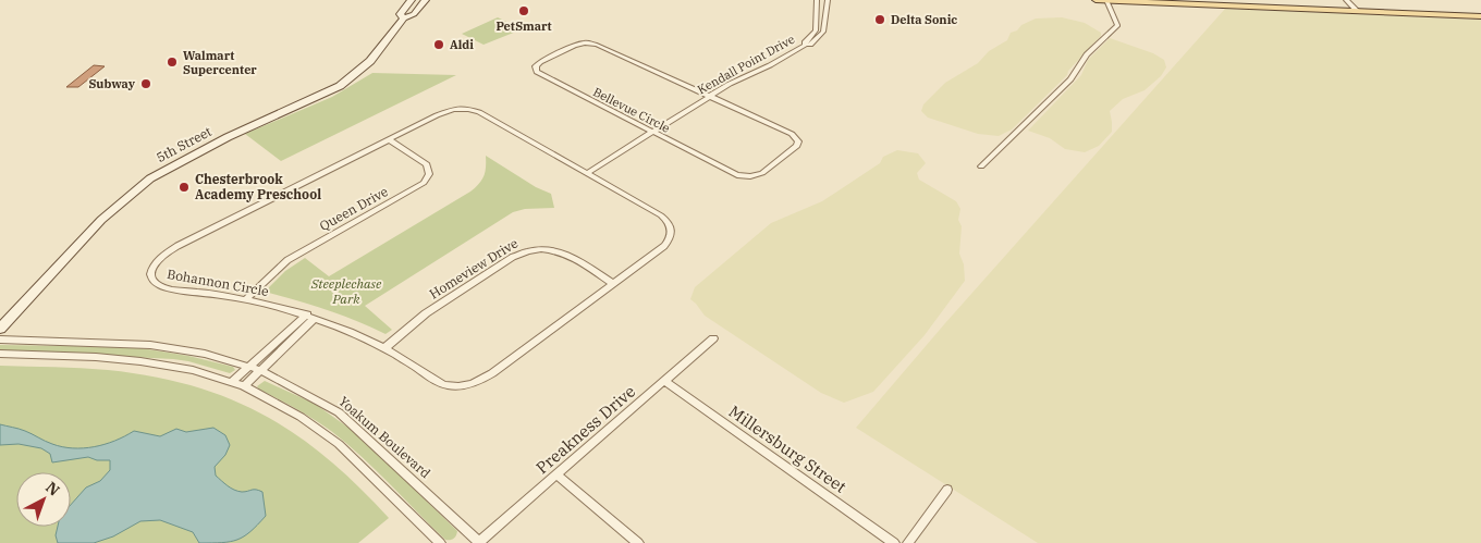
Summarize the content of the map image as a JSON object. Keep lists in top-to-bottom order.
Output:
{
  "streets": {
    "street": [
      "Kendall Point Drive",
      "Bellevue Circle",
      "5th Street",
      "Queen Drive",
      "Homeview Drive",
      "Bohannon Circle",
      "Preakness Drive",
      "Yoakum Boulevard",
      "Millersburg Street"
    ]
  },
  "crossings": [
    ["Kendall Point Drive", "Bellevue Circle"],
    ["Kendall Point Drive", "Bohannon Circle"],
    ["Queen Drive", "Bohannon Circle"],
    ["Homeview Drive", "Bohannon Circle"],
    ["Preakness Drive", "Yoakum Boulevard"],
    ["Preakness Drive", "Millersburg Street"]
  ],
  "parks": ["Steeplechase Park"],
  "places": [
    "PetSmart",
    "Delta Sonic",
    "Aldi",
    "Walmart Supercenter",
    "Subway",
    "Chesterbrook Academy Preschool"
  ],
  "north": "top right"
}
